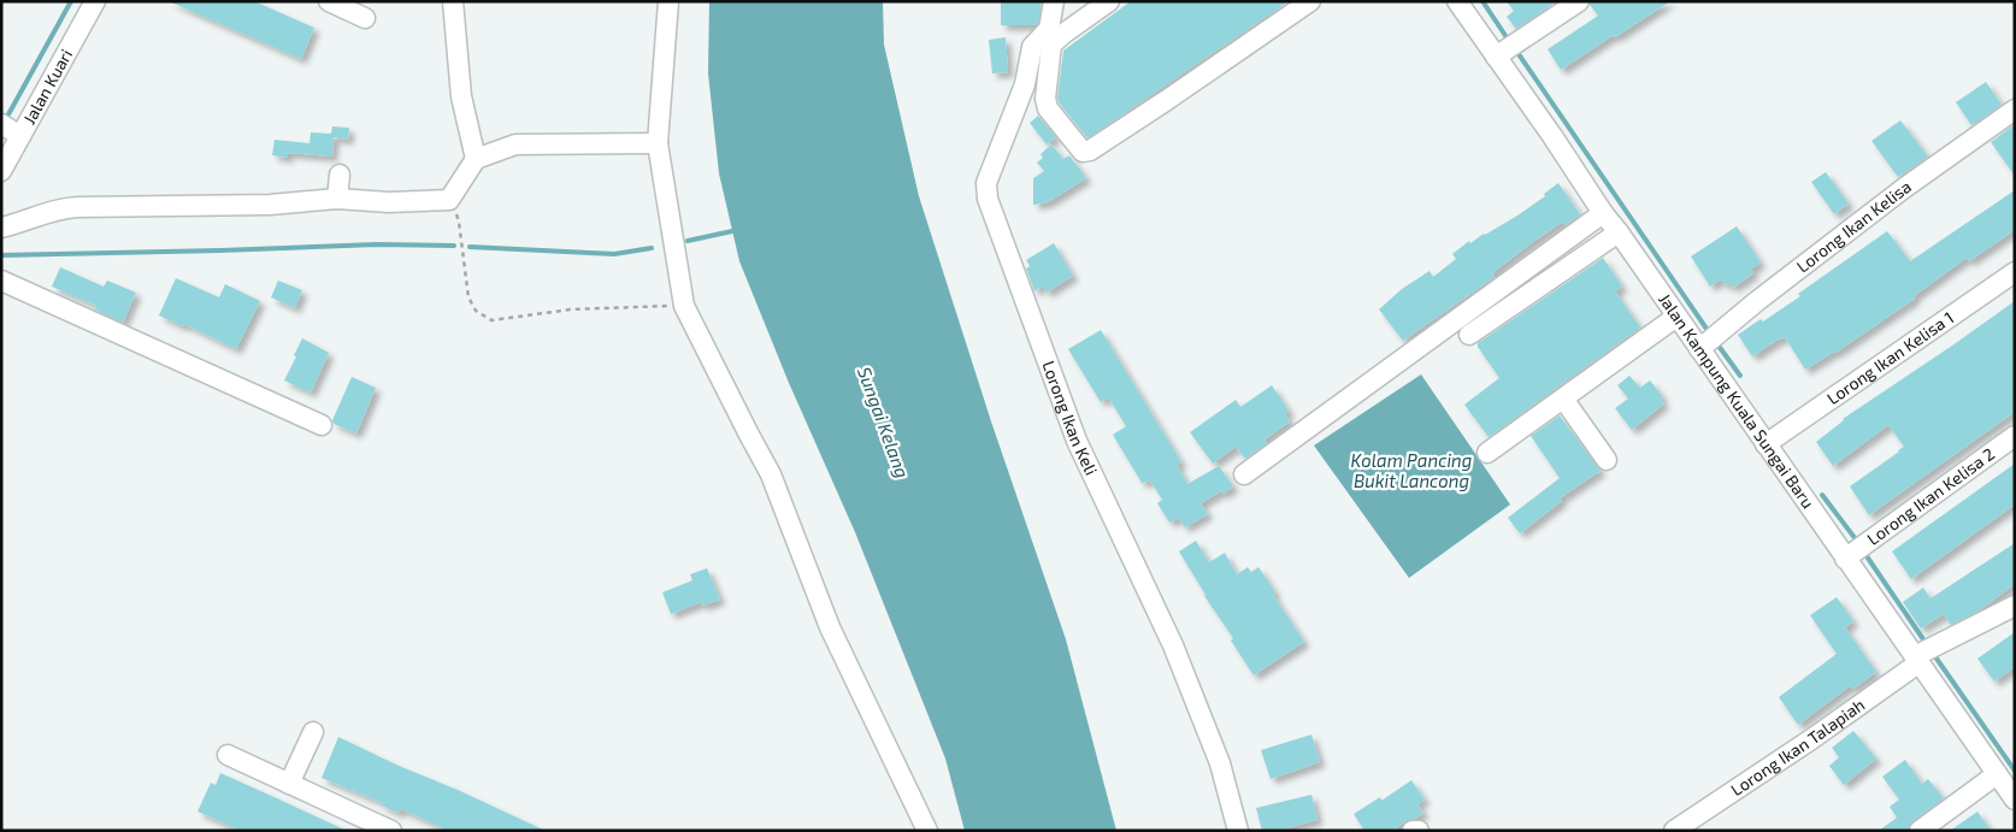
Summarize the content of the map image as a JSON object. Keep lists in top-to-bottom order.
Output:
{
  "streets": {
    "street": [
      "Jalan Kuari",
      "Lorong Ikan Kelisa",
      "Lorong Ikan Kelisa 1",
      "Jalan Kampung Kuala Sungai Baru",
      "Lorong Ikan Keli",
      "Lorong Ikan Kelisa 2",
      "Lorong Ikan Talapiah"
    ]
  },
  "crossings": [
    ["Lorong Ikan Kelisa", "Jalan Kampung Kuala Sungai Baru"],
    ["Lorong Ikan Kelisa 1", "Jalan Kampung Kuala Sungai Baru"],
    ["Jalan Kampung Kuala Sungai Baru", "Lorong Ikan Kelisa 2"],
    ["Jalan Kampung Kuala Sungai Baru", "Lorong Ikan Talapiah"]
  ],
  "water": ["Sungai Kelang", "Kolam Pancing Bukit Lancong"]
}
